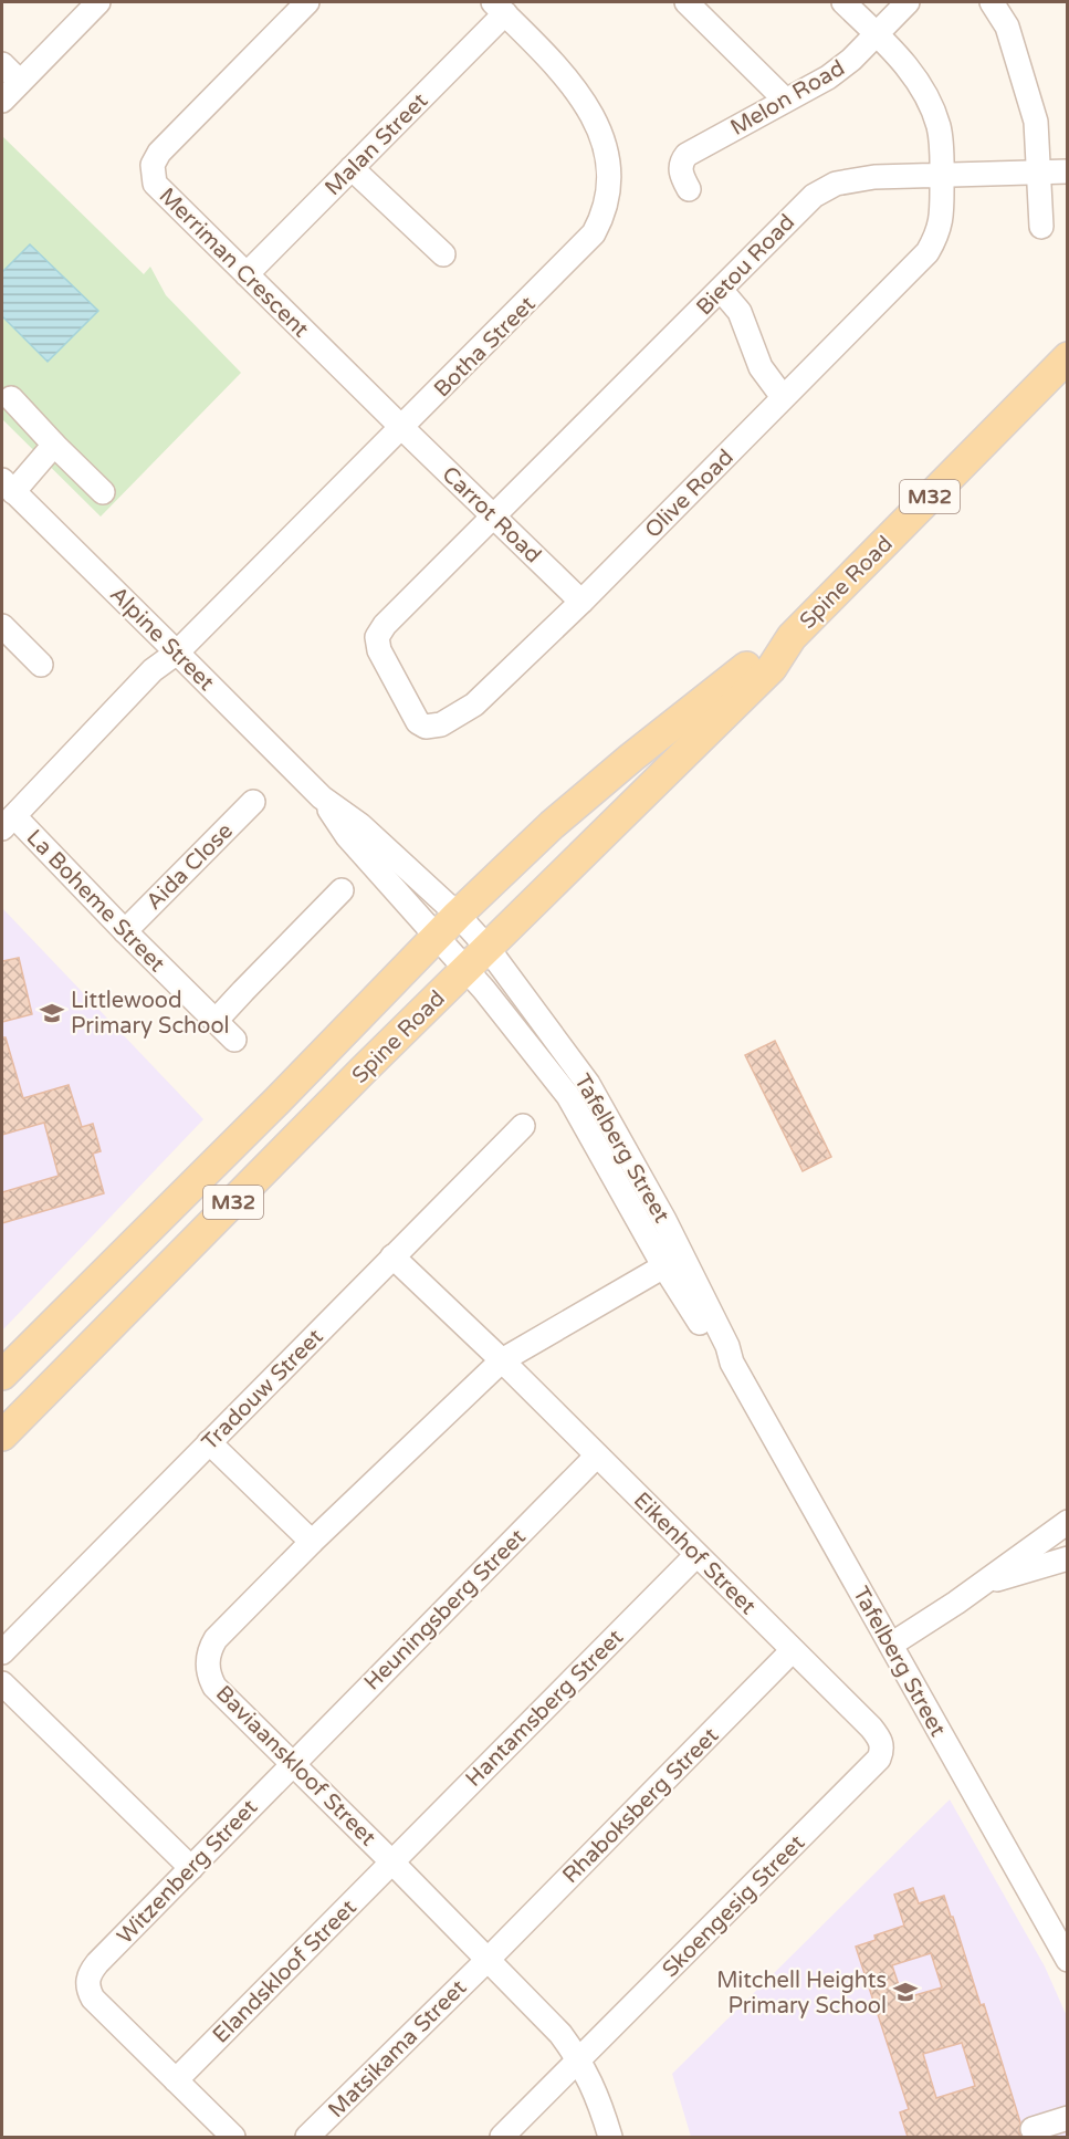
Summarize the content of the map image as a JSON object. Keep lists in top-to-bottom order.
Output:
{
  "streets": {
    "main road": ["M32", "Spine Road"],
    "street": [
      "Melon Road",
      "Malan Street",
      "Merriman Crescent",
      "Bietou Road",
      "Botha Street",
      "Olive Road",
      "Carrot Road",
      "Alpine Street",
      "Aida Close",
      "La Boheme Street",
      "Tafelberg Street",
      "Tradouw Street",
      "Eikenhof Street",
      "Heuningsberg Street",
      "Hantamsberg Street",
      "Baviaanskloof Street",
      "Rhaboksberg Street",
      "Witzenberg Street",
      "Skoengesig Street",
      "Elandskloof Street",
      "Matsikama Street"
    ]
  },
  "crossings": [
    ["Melon Road", "Olive Road"],
    ["Malan Street", "Merriman Crescent"],
    ["Malan Street", "Botha Street"],
    ["Merriman Crescent", "Botha Street"],
    ["Merriman Crescent", "Carrot Road"],
    ["Bietou Road", "Olive Road"],
    ["Bietou Road", "Carrot Road"],
    ["Botha Street", "Carrot Road"],
    ["Botha Street", "Alpine Street"],
    ["Botha Street", "La Boheme Street"],
    ["Olive Road", "Carrot Road"],
    ["Spine Road", "Alpine Street"],
    ["Spine Road", "Tafelberg Street"],
    ["Alpine Street", "Tafelberg Street"],
    ["Aida Close", "La Boheme Street"],
    ["Tafelberg Street", "Baviaanskloof Street"],
    ["Tradouw Street", "Eikenhof Street"],
    ["Eikenhof Street", "Heuningsberg Street"],
    ["Eikenhof Street", "Hantamsberg Street"],
    ["Eikenhof Street", "Baviaanskloof Street"],
    ["Eikenhof Street", "Rhaboksberg Street"],
    ["Eikenhof Street", "Skoengesig Street"],
    ["Heuningsberg Street", "Baviaanskloof Street"],
    ["Heuningsberg Street", "Witzenberg Street"],
    ["Hantamsberg Street", "Baviaanskloof Street"],
    ["Hantamsberg Street", "Elandskloof Street"],
    ["Baviaanskloof Street", "Rhaboksberg Street"],
    ["Baviaanskloof Street", "Witzenberg Street"],
    ["Baviaanskloof Street", "Skoengesig Street"],
    ["Baviaanskloof Street", "Elandskloof Street"],
    ["Baviaanskloof Street", "Matsikama Street"],
    ["Rhaboksberg Street", "Matsikama Street"],
    ["Witzenberg Street", "Elandskloof Street"]
  ],
  "places": {
    "school or university": ["Littlewood Primary School", "Mitchell Heights Primary School"]
  }
}
